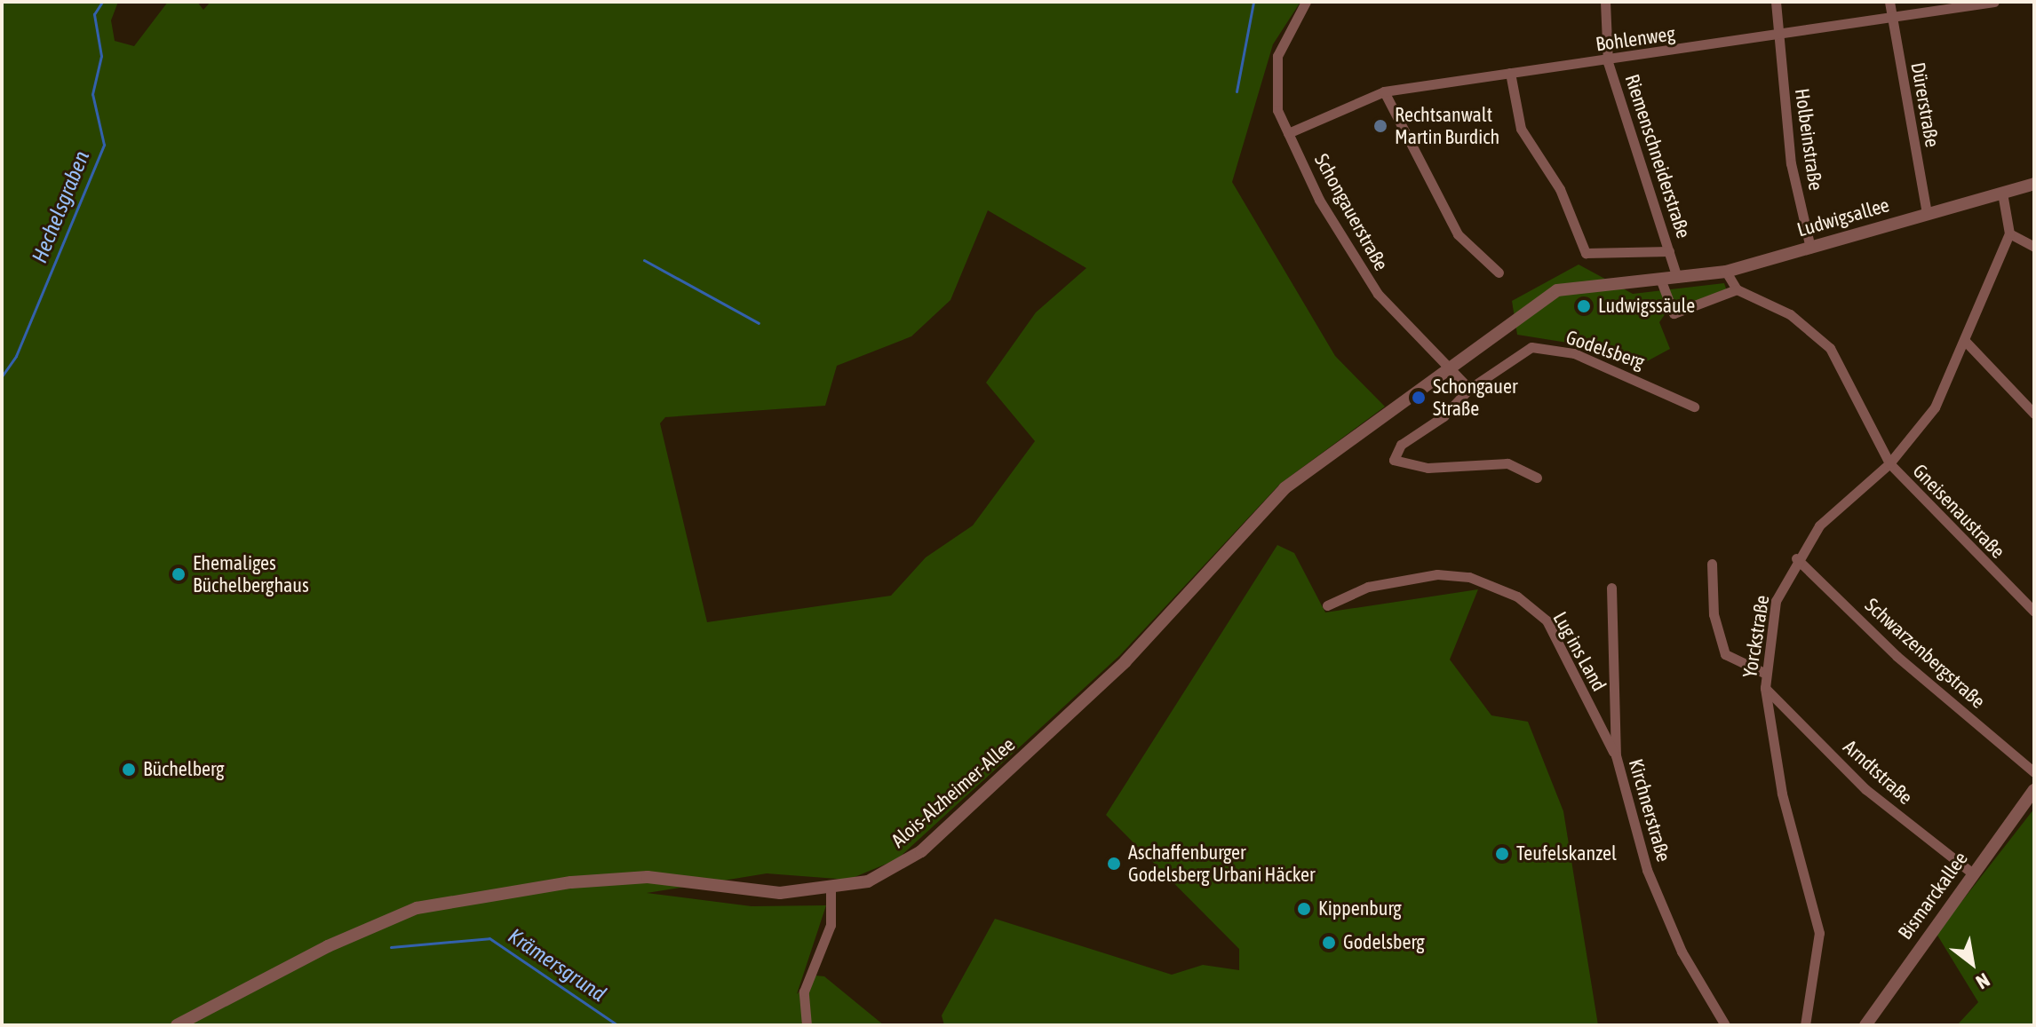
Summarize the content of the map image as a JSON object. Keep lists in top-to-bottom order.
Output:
{
  "streets": {
    "street": [
      "Bohlenweg",
      "Dürerstraße",
      "Holbeinstraße",
      "Riemenschneiderstraße",
      "Schongauerstraße",
      "Ludwigsallee",
      "Godelsberg",
      "Gneisenaustraße",
      "Yorckstraße",
      "Lug ins Land",
      "Schwarzenbergstraße",
      "Arndtstraße",
      "Alois-Alzheimer-Allee",
      "Kirchnerstraße",
      "Bismarckallee"
    ]
  },
  "crossings": [
    ["Bohlenweg", "Dürerstraße"],
    ["Bohlenweg", "Holbeinstraße"],
    ["Bohlenweg", "Riemenschneiderstraße"],
    ["Bohlenweg", "Schongauerstraße"],
    ["Dürerstraße", "Ludwigsallee"],
    ["Holbeinstraße", "Ludwigsallee"],
    ["Riemenschneiderstraße", "Ludwigsallee"],
    ["Schongauerstraße", "Ludwigsallee"],
    ["Schongauerstraße", "Alois-Alzheimer-Allee"],
    ["Ludwigsallee", "Alois-Alzheimer-Allee"],
    ["Gneisenaustraße", "Yorckstraße"],
    ["Yorckstraße", "Schwarzenbergstraße"],
    ["Yorckstraße", "Arndtstraße"],
    ["Lug ins Land", "Kirchnerstraße"],
    ["Arndtstraße", "Bismarckallee"]
  ],
  "water": ["Hechelsgraben", "Krämersgrund"],
  "places": [
    "Rechtsanwalt Martin Burdich",
    "Ludwigssäule",
    "Schongauer Straße",
    "Ehemaliges Büchelberghaus",
    "Büchelberg",
    "Teufelskanzel",
    "Aschaffenburger Godelsberg Urbani Häcker",
    "Kippenburg",
    "Godelsberg"
  ],
  "north": "bottom right"
}
